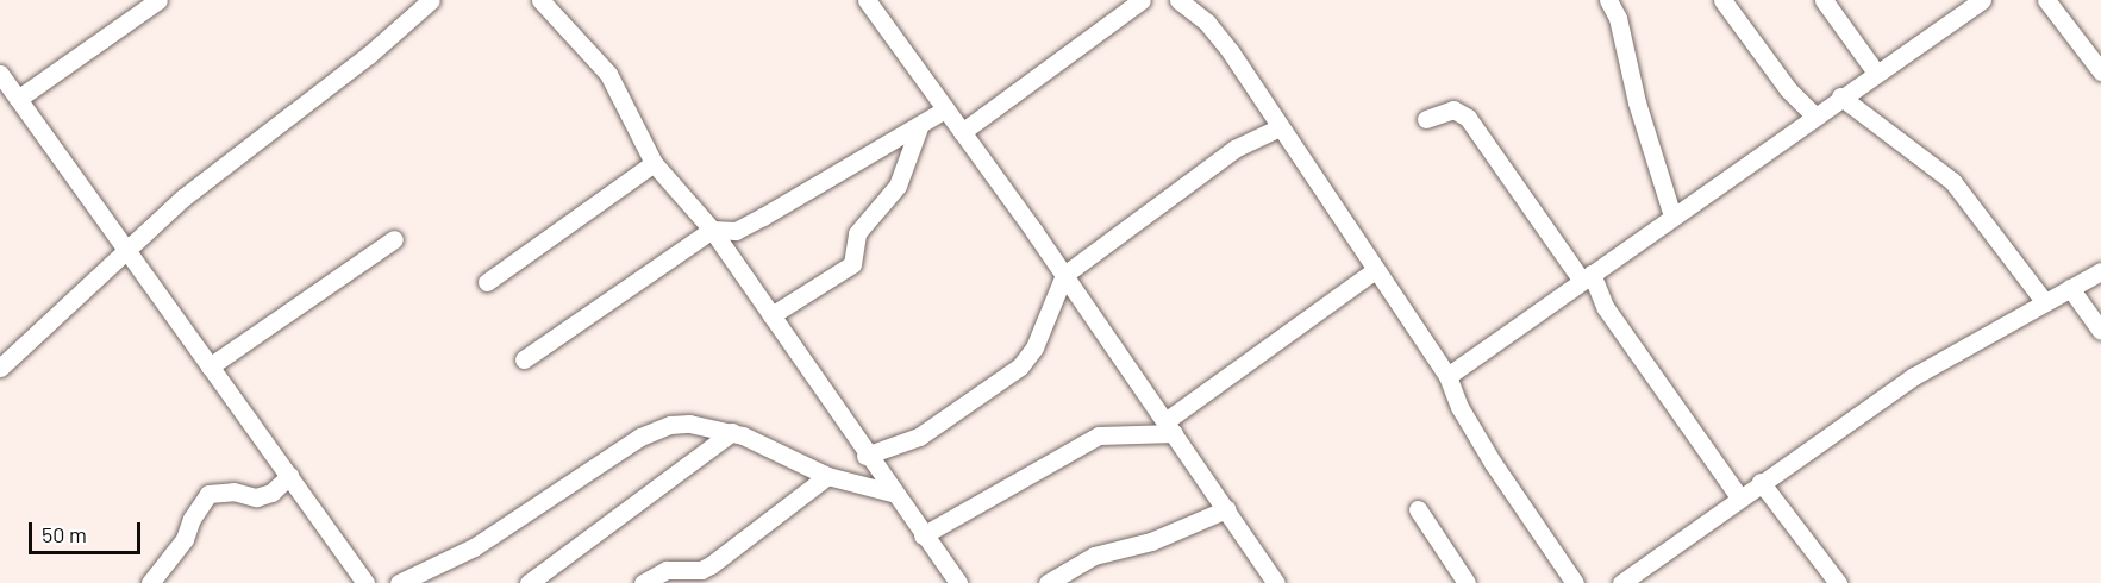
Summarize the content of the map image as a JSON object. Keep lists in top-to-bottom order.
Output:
{
  "scale_bar": "50 m"
}
